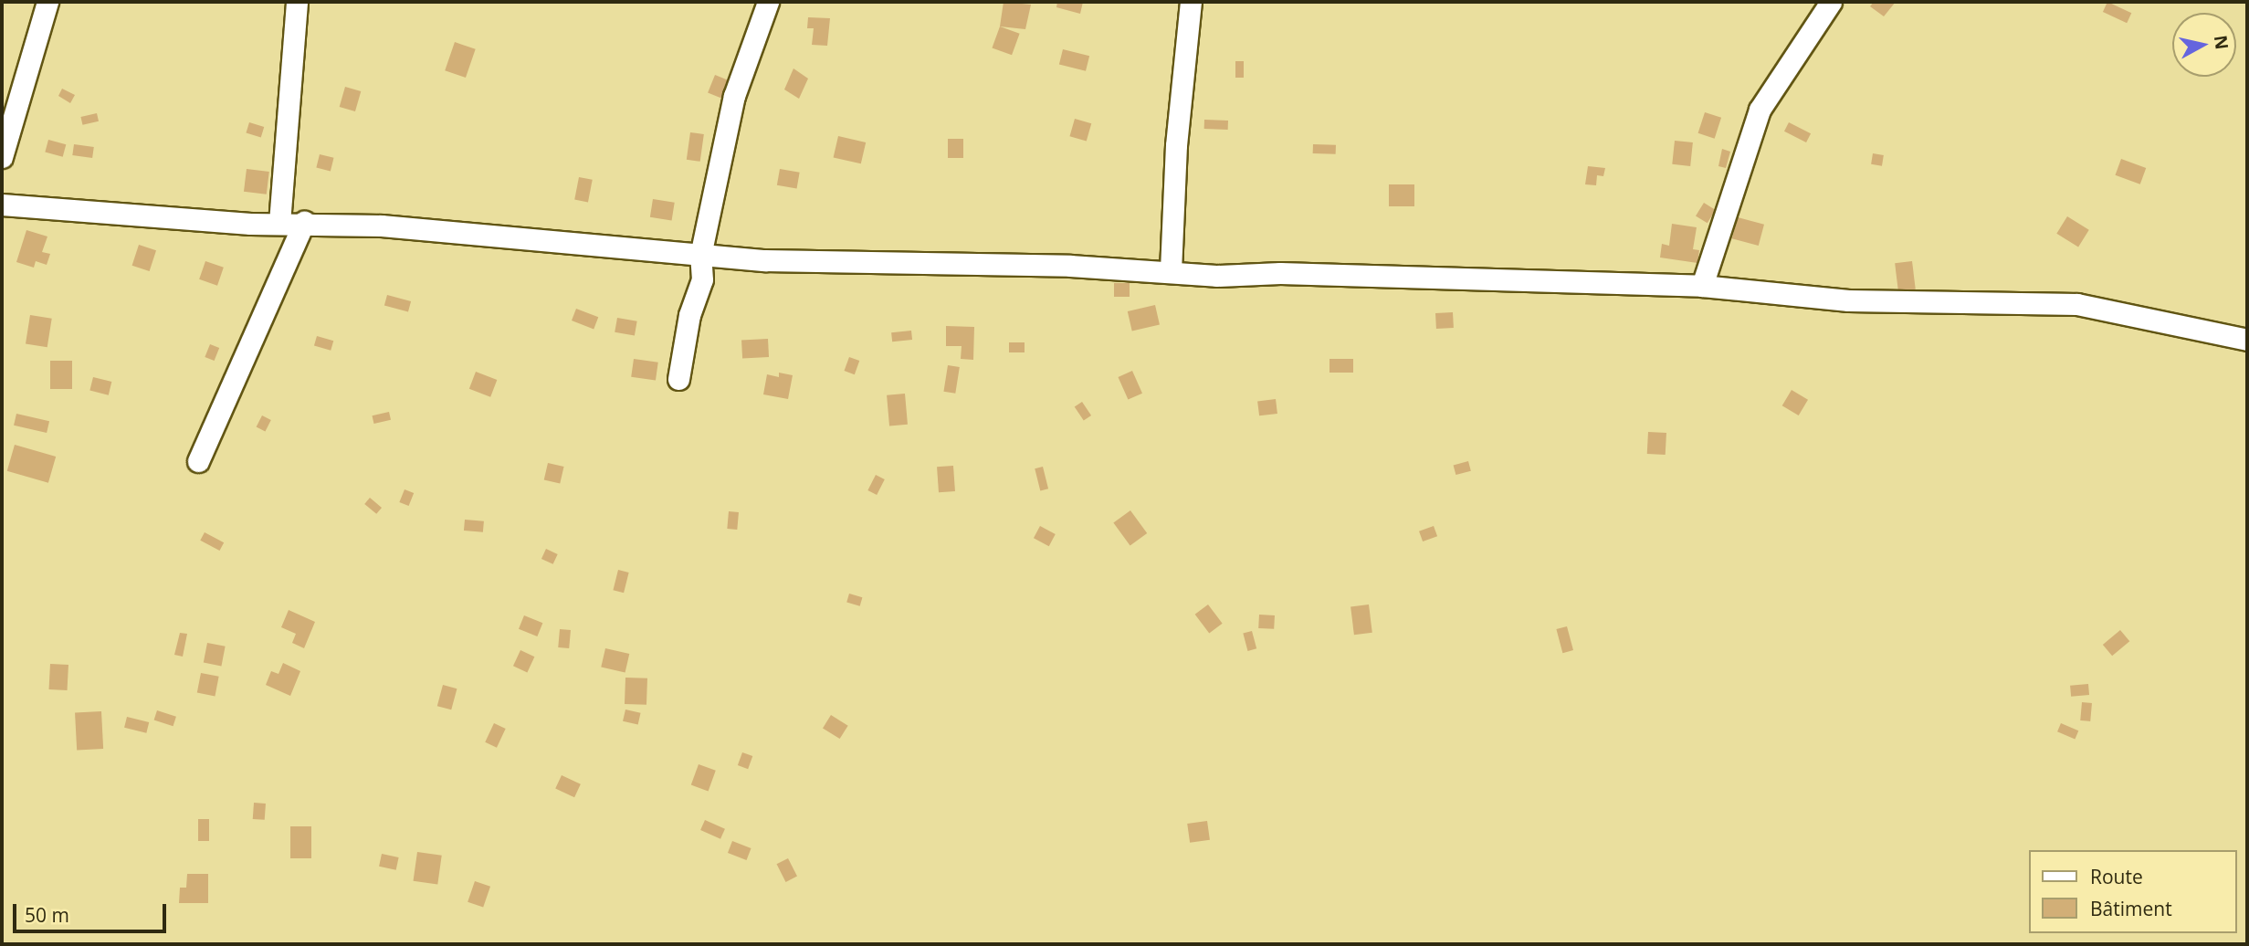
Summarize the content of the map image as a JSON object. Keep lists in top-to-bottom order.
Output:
{
  "legend": ["Route", "Bâtiment"],
  "scale_bar": "50 m",
  "north": "right"
}
